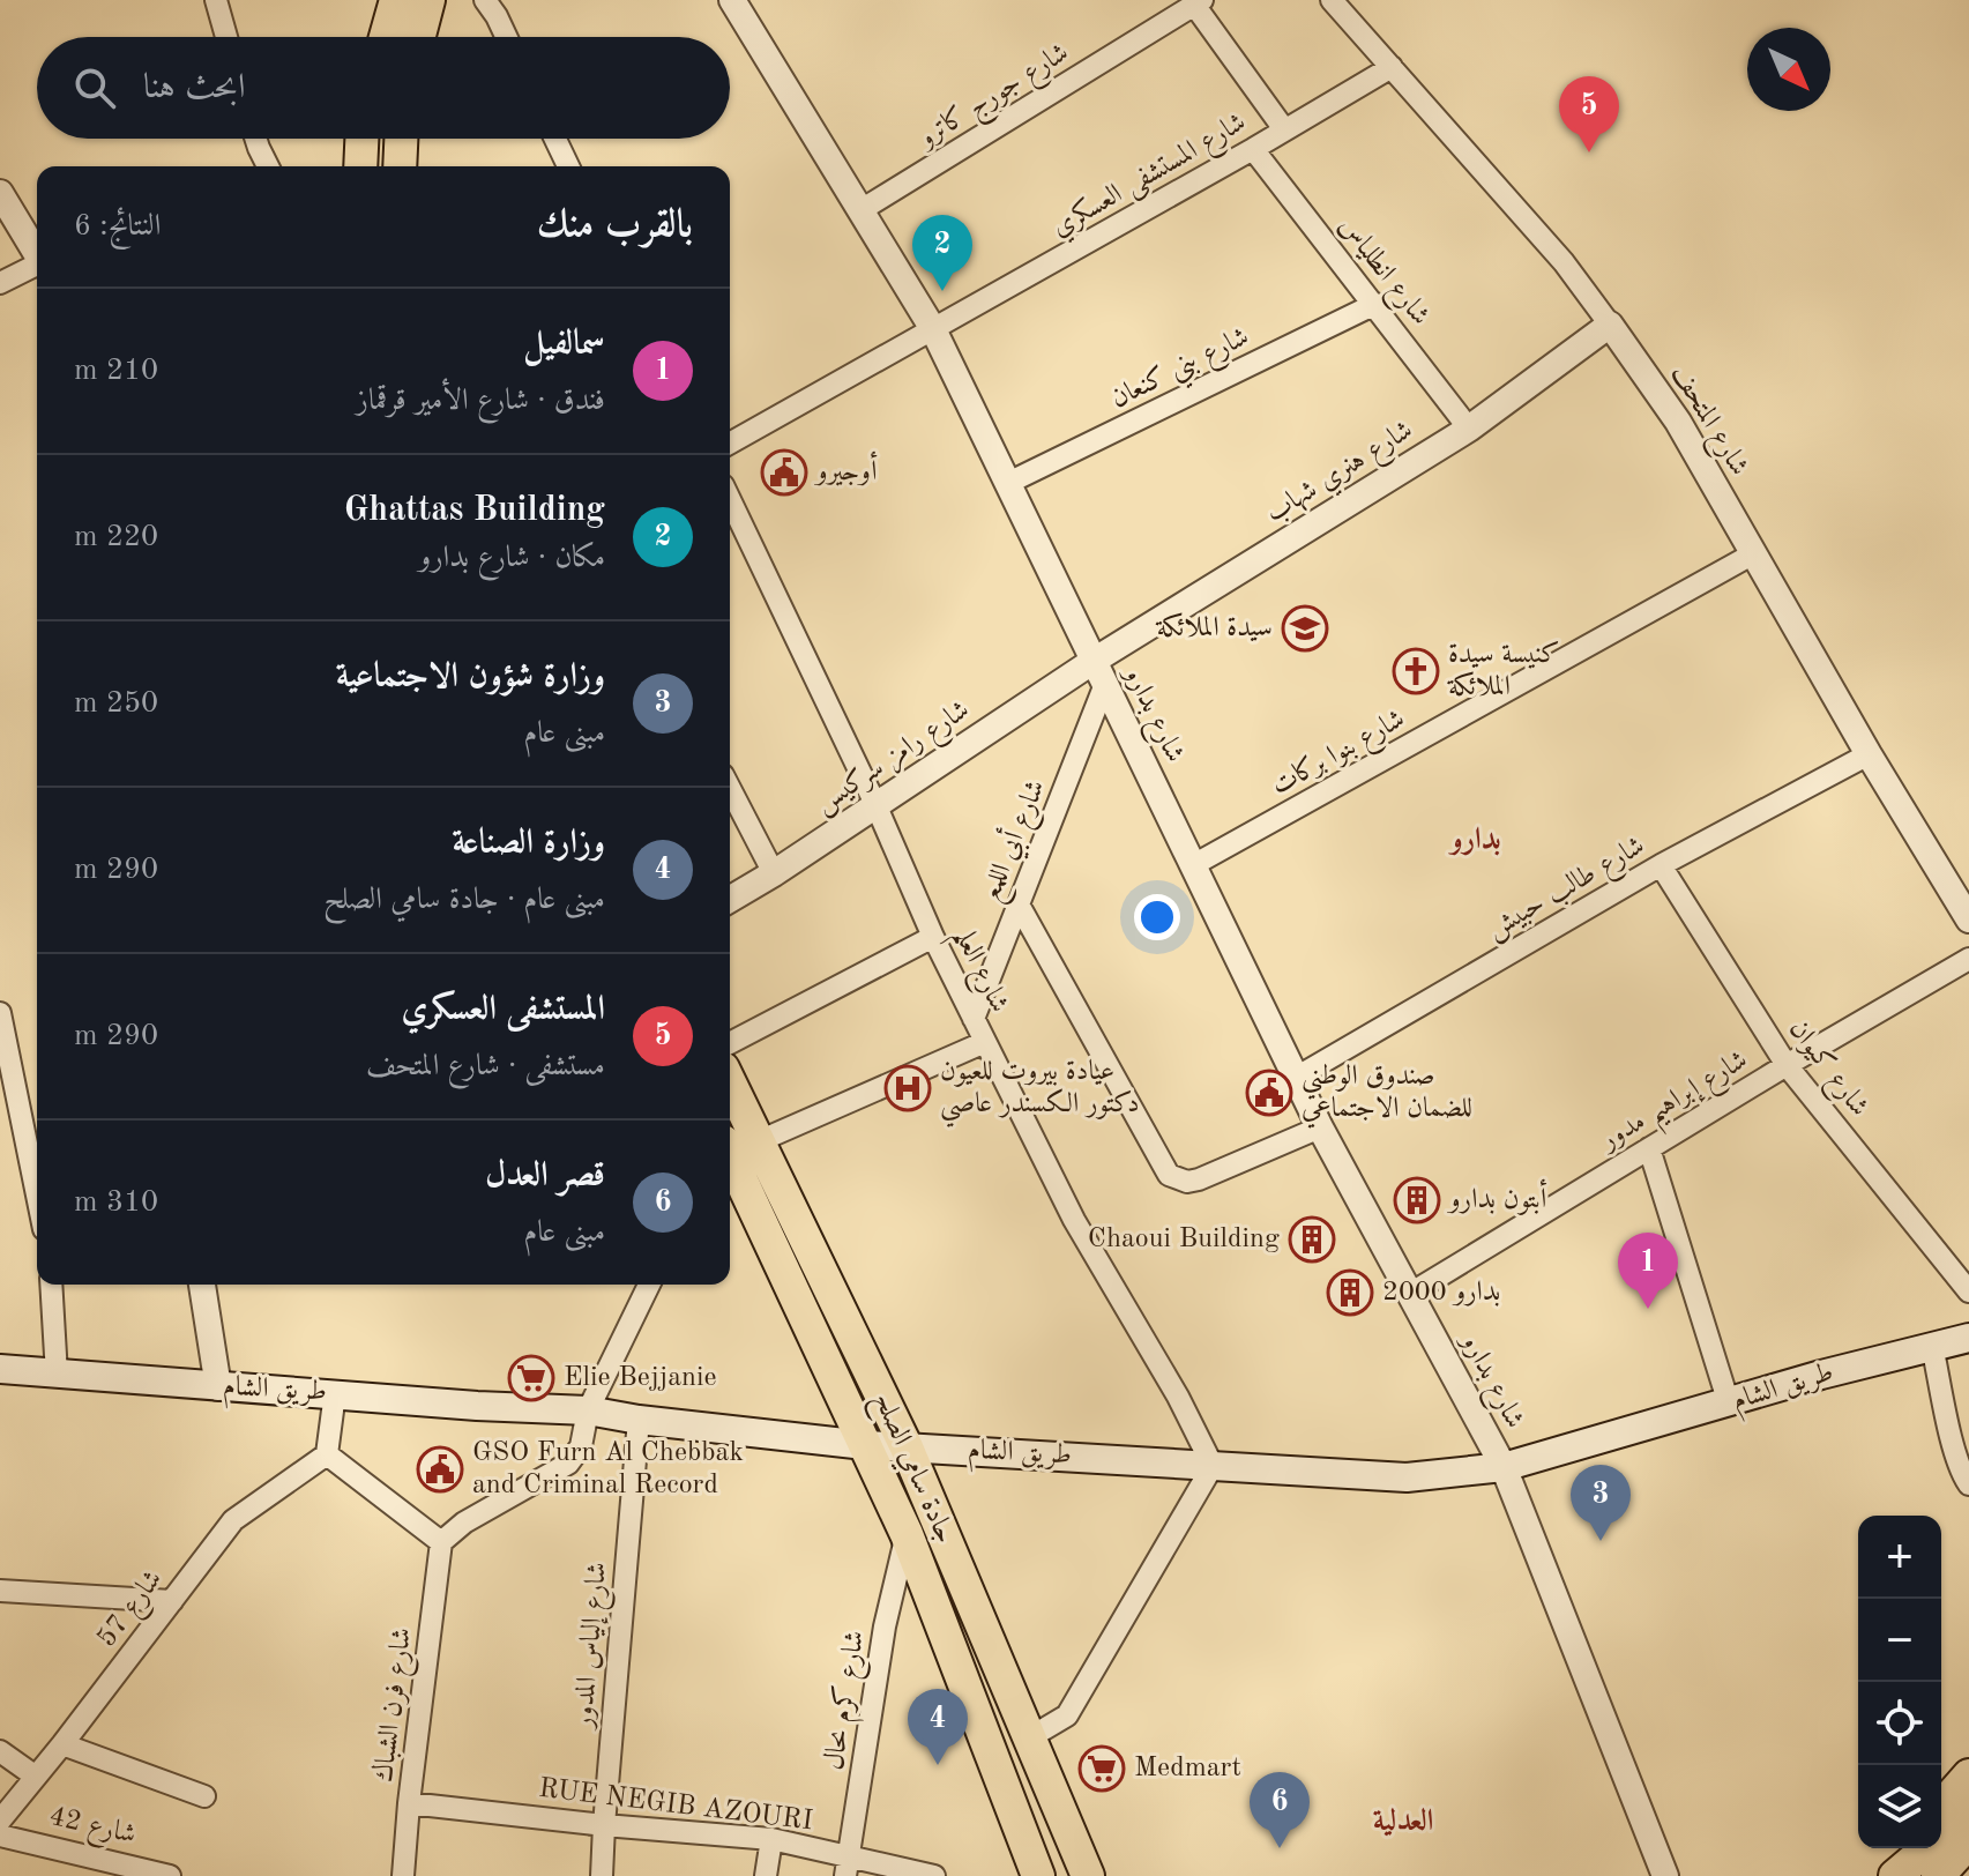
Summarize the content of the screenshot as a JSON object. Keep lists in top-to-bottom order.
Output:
{
  "streets": {
    "highway": ["جادة سامي الصلح"],
    "main road": ["طريق الشام"],
    "street": [
      "شارع جورج كاترو",
      "شارع المستشفى العسكري",
      "شارع انطلياس",
      "شارع بني كنعان",
      "شارع المتحف",
      "شارع هنري شهاب",
      "شارع بدارو",
      "شارع بنوا بركات",
      "شارع رامز سركيس",
      "شارع أبي اللمع",
      "شارع طالب حبيش",
      "شارع العلم",
      "شارع كيوان",
      "شارع إبراهيم مدور",
      "شارع 57",
      "شارع إلياس المدور",
      "شارع كرم ىحال",
      "شارع فرن الشباك",
      "RUE NEGIB AZOURI",
      "شارع 42"
    ]
  },
  "crossings": [
    ["شارع جورج كاترو", "شارع بدارو"],
    ["شارع المستشفى العسكري", "شارع انطلياس"],
    ["شارع المستشفى العسكري", "شارع المتحف"],
    ["شارع المستشفى العسكري", "شارع بدارو"],
    ["شارع انطلياس", "شارع بني كنعان"],
    ["شارع انطلياس", "شارع هنري شهاب"],
    ["شارع بني كنعان", "شارع بدارو"],
    ["شارع المتحف", "شارع هنري شهاب"],
    ["شارع المتحف", "شارع بنوا بركات"],
    ["شارع المتحف", "شارع طالب حبيش"],
    ["شارع هنري شهاب", "شارع بدارو"],
    ["شارع هنري شهاب", "شارع رامز سركيس"],
    ["شارع هنري شهاب", "شارع أبي اللمع"],
    ["شارع بدارو", "شارع بنوا بركات"],
    ["شارع بدارو", "شارع رامز سركيس"],
    ["شارع بدارو", "شارع أبي اللمع"],
    ["شارع بدارو", "شارع طالب حبيش"],
    ["شارع بدارو", "شارع إبراهيم مدور"],
    ["شارع بدارو", "طريق الشام"],
    ["شارع رامز سركيس", "شارع أبي اللمع"],
    ["شارع رامز سركيس", "شارع العلم"],
    ["شارع أبي اللمع", "شارع العلم"],
    ["شارع طالب حبيش", "شارع كيوان"],
    ["شارع العلم", "طريق الشام"],
    ["شارع كيوان", "شارع إبراهيم مدور"],
    ["طريق الشام", "جادة سامي الصلح"],
    ["طريق الشام", "شارع إلياس المدور"],
    ["جادة سامي الصلح", "شارع كرم ىحال"],
    ["شارع إلياس المدور", "RUE NEGIB AZOURI"],
    ["شارع كرم ىحال", "RUE NEGIB AZOURI"],
    ["شارع فرن الشباك", "RUE NEGIB AZOURI"]
  ],
  "districts": ["بدارو", "العدلية"],
  "places": {
    "public building": ["أوجيرو", "صندوق الوطني للضمان الاجتماعي", "GSO Furn Al Chebbak and Criminal Record"],
    "school or university": ["سيدة الملائكة"],
    "church": ["كنيسة سيدة الملائكة"],
    "hospital": ["عيادة بيروت للعيون دكتور الكسندر عاصي"],
    "building": ["أبتون بدارو", "Chaoui Building", "بدارو 2000"],
    "supermarket": ["Elie Bejjanie", "Medmart"]
  },
  "north": "bottom right",
  "page": {
    "search": "ابحث هنا",
    "pins": [
      "5",
      "2",
      "1",
      "3",
      "4",
      "6"
    ],
    "heading": ["بالقرب منك", "النتائج: 6"],
    "list": [
      {
        "mark": "1",
        "name": "سمالفيل",
        "note": "فندق · شارع الأمير قرقماز",
        "value": "210 m"
      },
      {
        "mark": "2",
        "name": "Ghattas Building",
        "note": "مكان · شارع بدارو",
        "value": "220 m"
      },
      {
        "mark": "3",
        "name": "وزارة شؤون الاجتماعية",
        "note": "مبنى عام",
        "value": "250 m"
      },
      {
        "mark": "4",
        "name": "وزارة الصناعة",
        "note": "مبنى عام · جادة سامي الصلح",
        "value": "290 m"
      },
      {
        "mark": "5",
        "name": "المستشفى العسكري",
        "note": "مستشفى · شارع المتحف",
        "value": "290 m"
      },
      {
        "mark": "6",
        "name": "قصر العدل",
        "note": "مبنى عام",
        "value": "310 m"
      }
    ],
    "map_buttons": ["+", "−"]
  }
}
